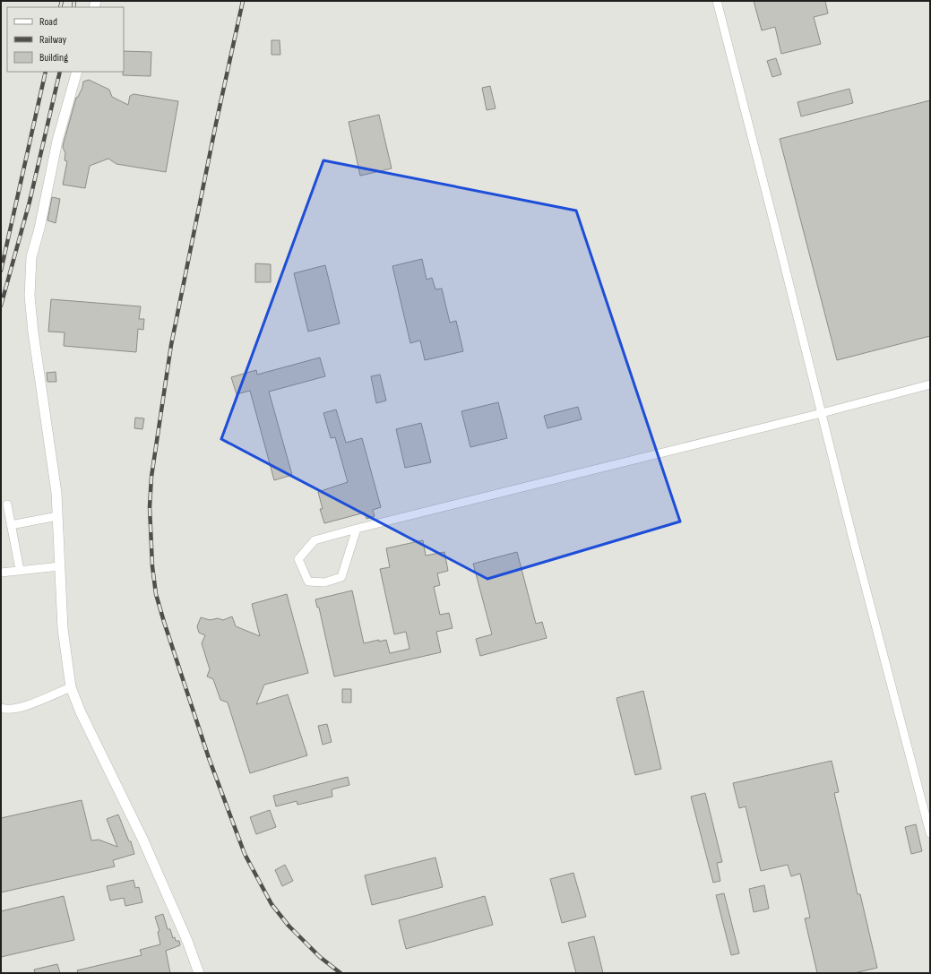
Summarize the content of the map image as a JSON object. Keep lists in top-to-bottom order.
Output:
{
  "legend": ["Road", "Railway", "Building"]
}
